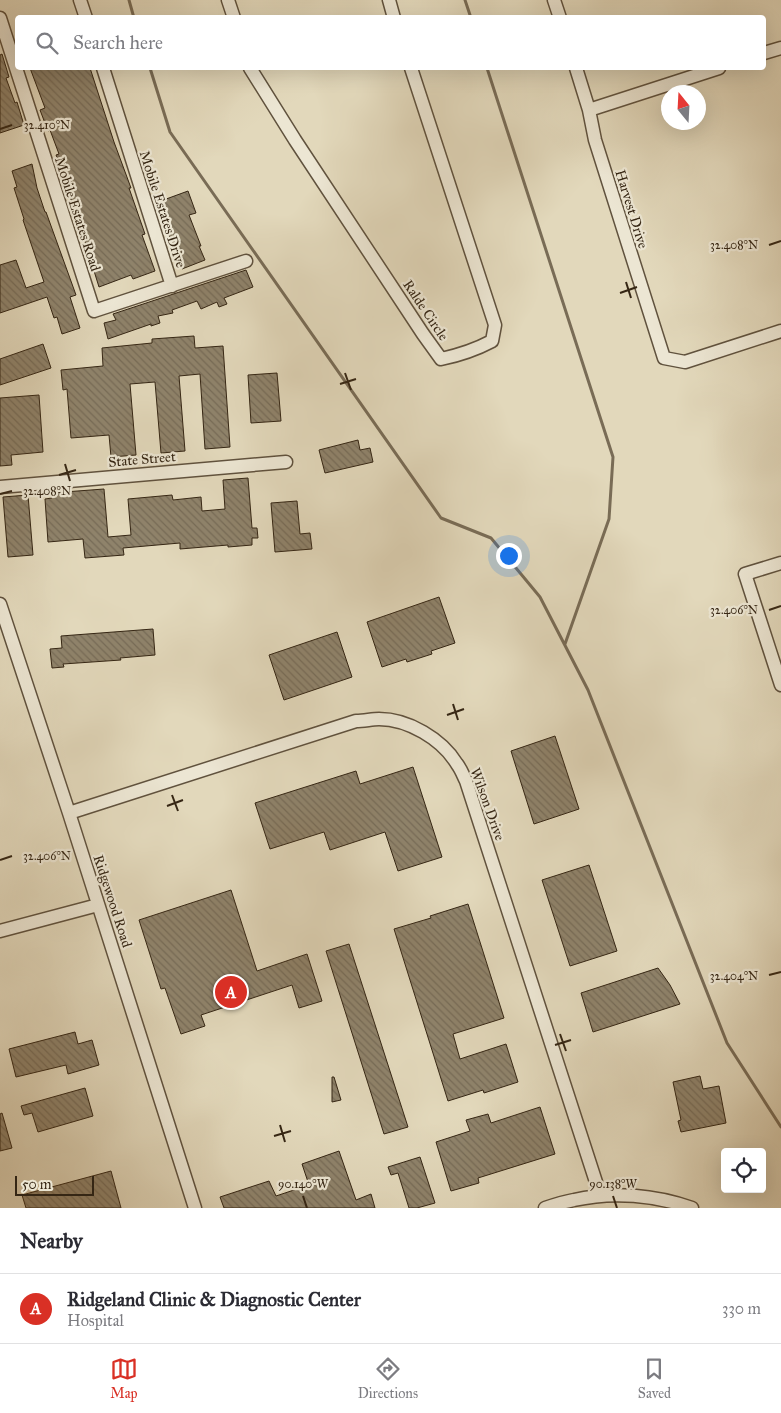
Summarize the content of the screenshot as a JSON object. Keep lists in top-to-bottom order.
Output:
{
  "streets": {
    "street": [
      "Mobile Estates Drive",
      "Harvest Drive",
      "Mobile Estates Road",
      "Ralde Circle",
      "State Street",
      "Wilson Drive",
      "Ridgewood Road"
    ]
  },
  "crossings": [
    ["Mobile Estates Drive", "Mobile Estates Road"],
    ["Wilson Drive", "Ridgewood Road"]
  ],
  "scale_bar": "50 m",
  "north": "top",
  "page": {
    "search": "Search here",
    "pins": "A",
    "scale": "50 m",
    "heading": "Nearby",
    "list": [
      {
        "mark": "A",
        "name": "Ridgeland Clinic & Diagnostic Center",
        "note": "Hospital",
        "value": "330 m"
      }
    ],
    "nav": ["Map", "Directions", "Saved"]
  },
  "coordinates": [
    "32.410°N",
    "32.408°N",
    "32.406°N",
    "32.404°N",
    "90.140°W",
    "90.138°W"
  ]
}
